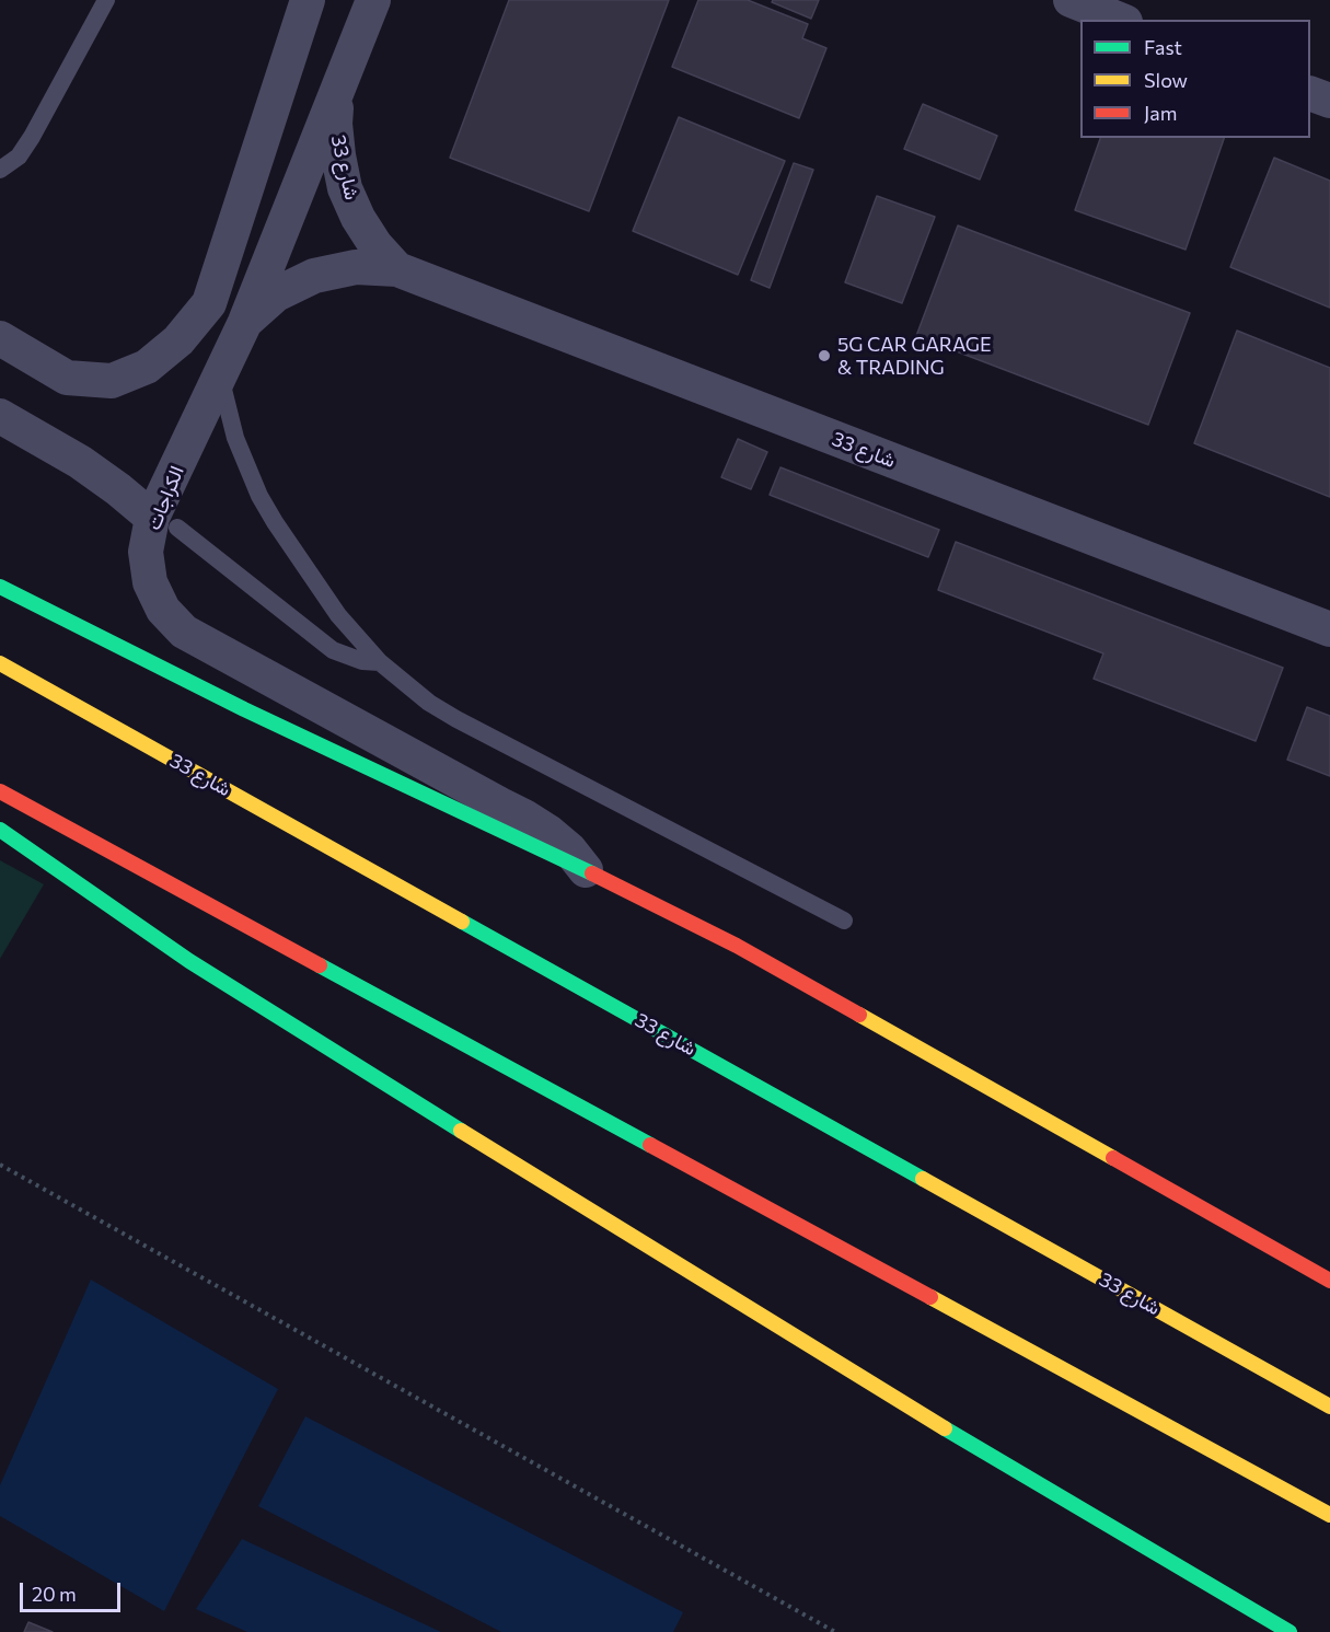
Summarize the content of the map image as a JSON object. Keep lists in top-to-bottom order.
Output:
{
  "streets": {
    "main road": ["شارع 33"],
    "street": ["الكراجات"]
  },
  "crossings": [
    ["شارع 33", "الكراجات"]
  ],
  "places": ["5G CAR GARAGE & TRADING"],
  "legend": ["Fast", "Slow", "Jam"],
  "scale_bar": "20 m"
}
